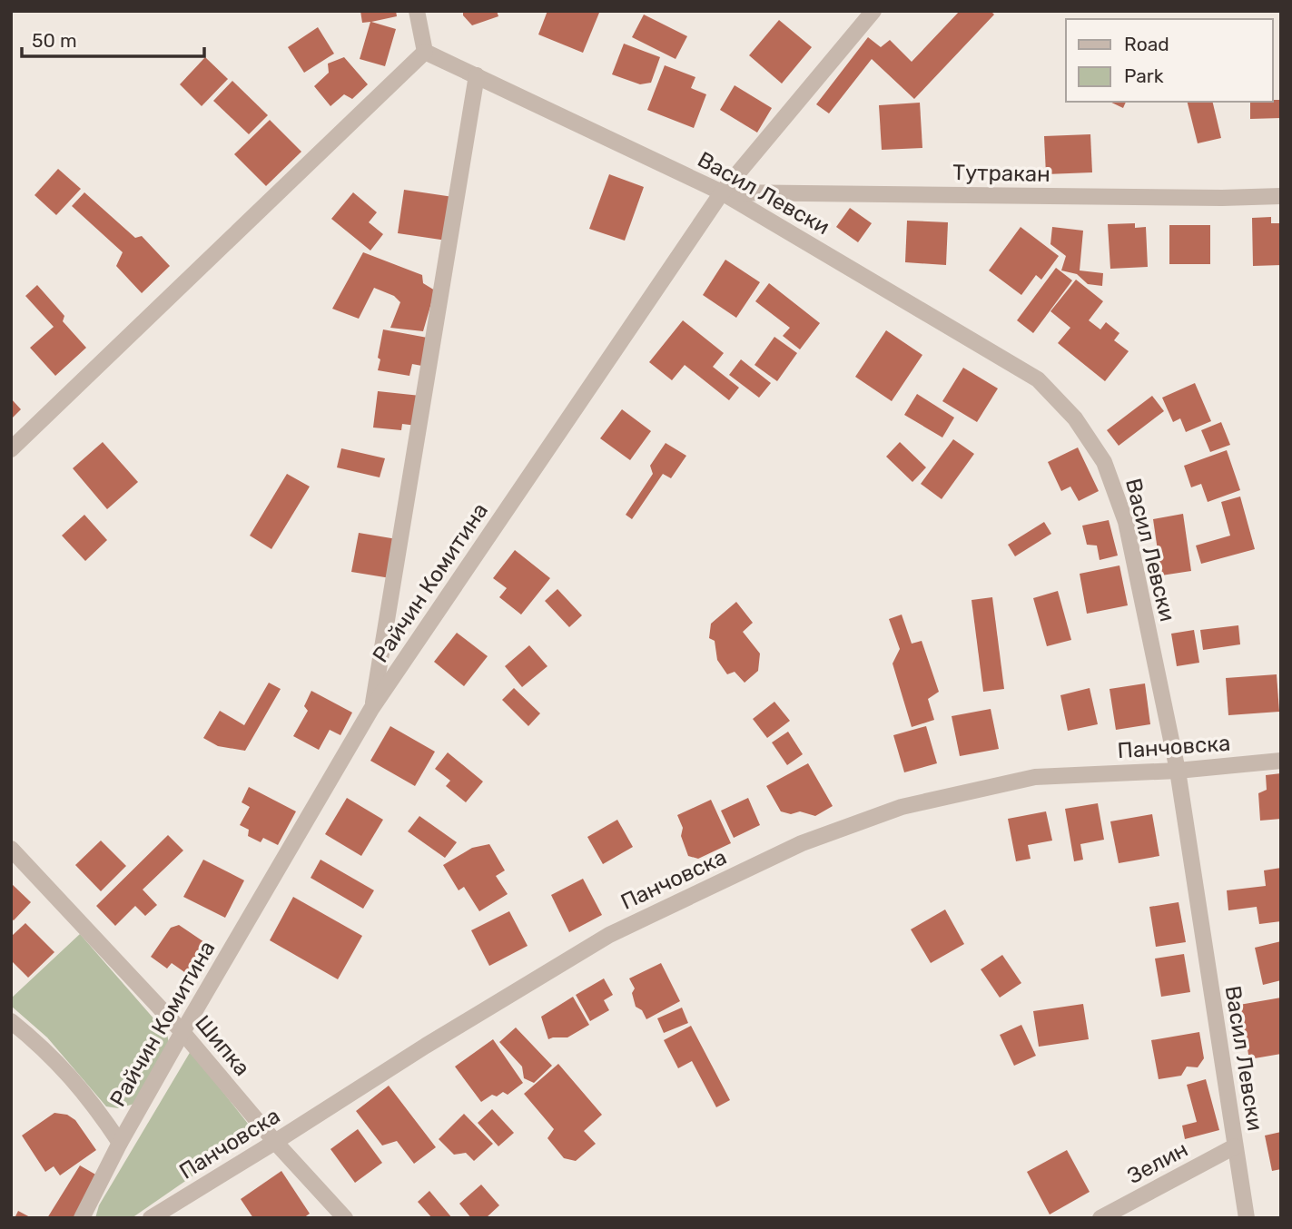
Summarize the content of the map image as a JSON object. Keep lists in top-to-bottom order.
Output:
{
  "streets": {
    "street": [
      "Тутракан",
      "Васил Левски",
      "Райчин Комитина",
      "Панчовска",
      "Шипка",
      "Зелин"
    ]
  },
  "crossings": [
    ["Тутракан", "Васил Левски"],
    ["Тутракан", "Райчин Комитина"],
    ["Васил Левски", "Райчин Комитина"],
    ["Васил Левски", "Панчовска"],
    ["Васил Левски", "Зелин"],
    ["Райчин Комитина", "Шипка"],
    ["Панчовска", "Шипка"]
  ],
  "legend": ["Road", "Park"],
  "scale_bar": "50 m"
}
